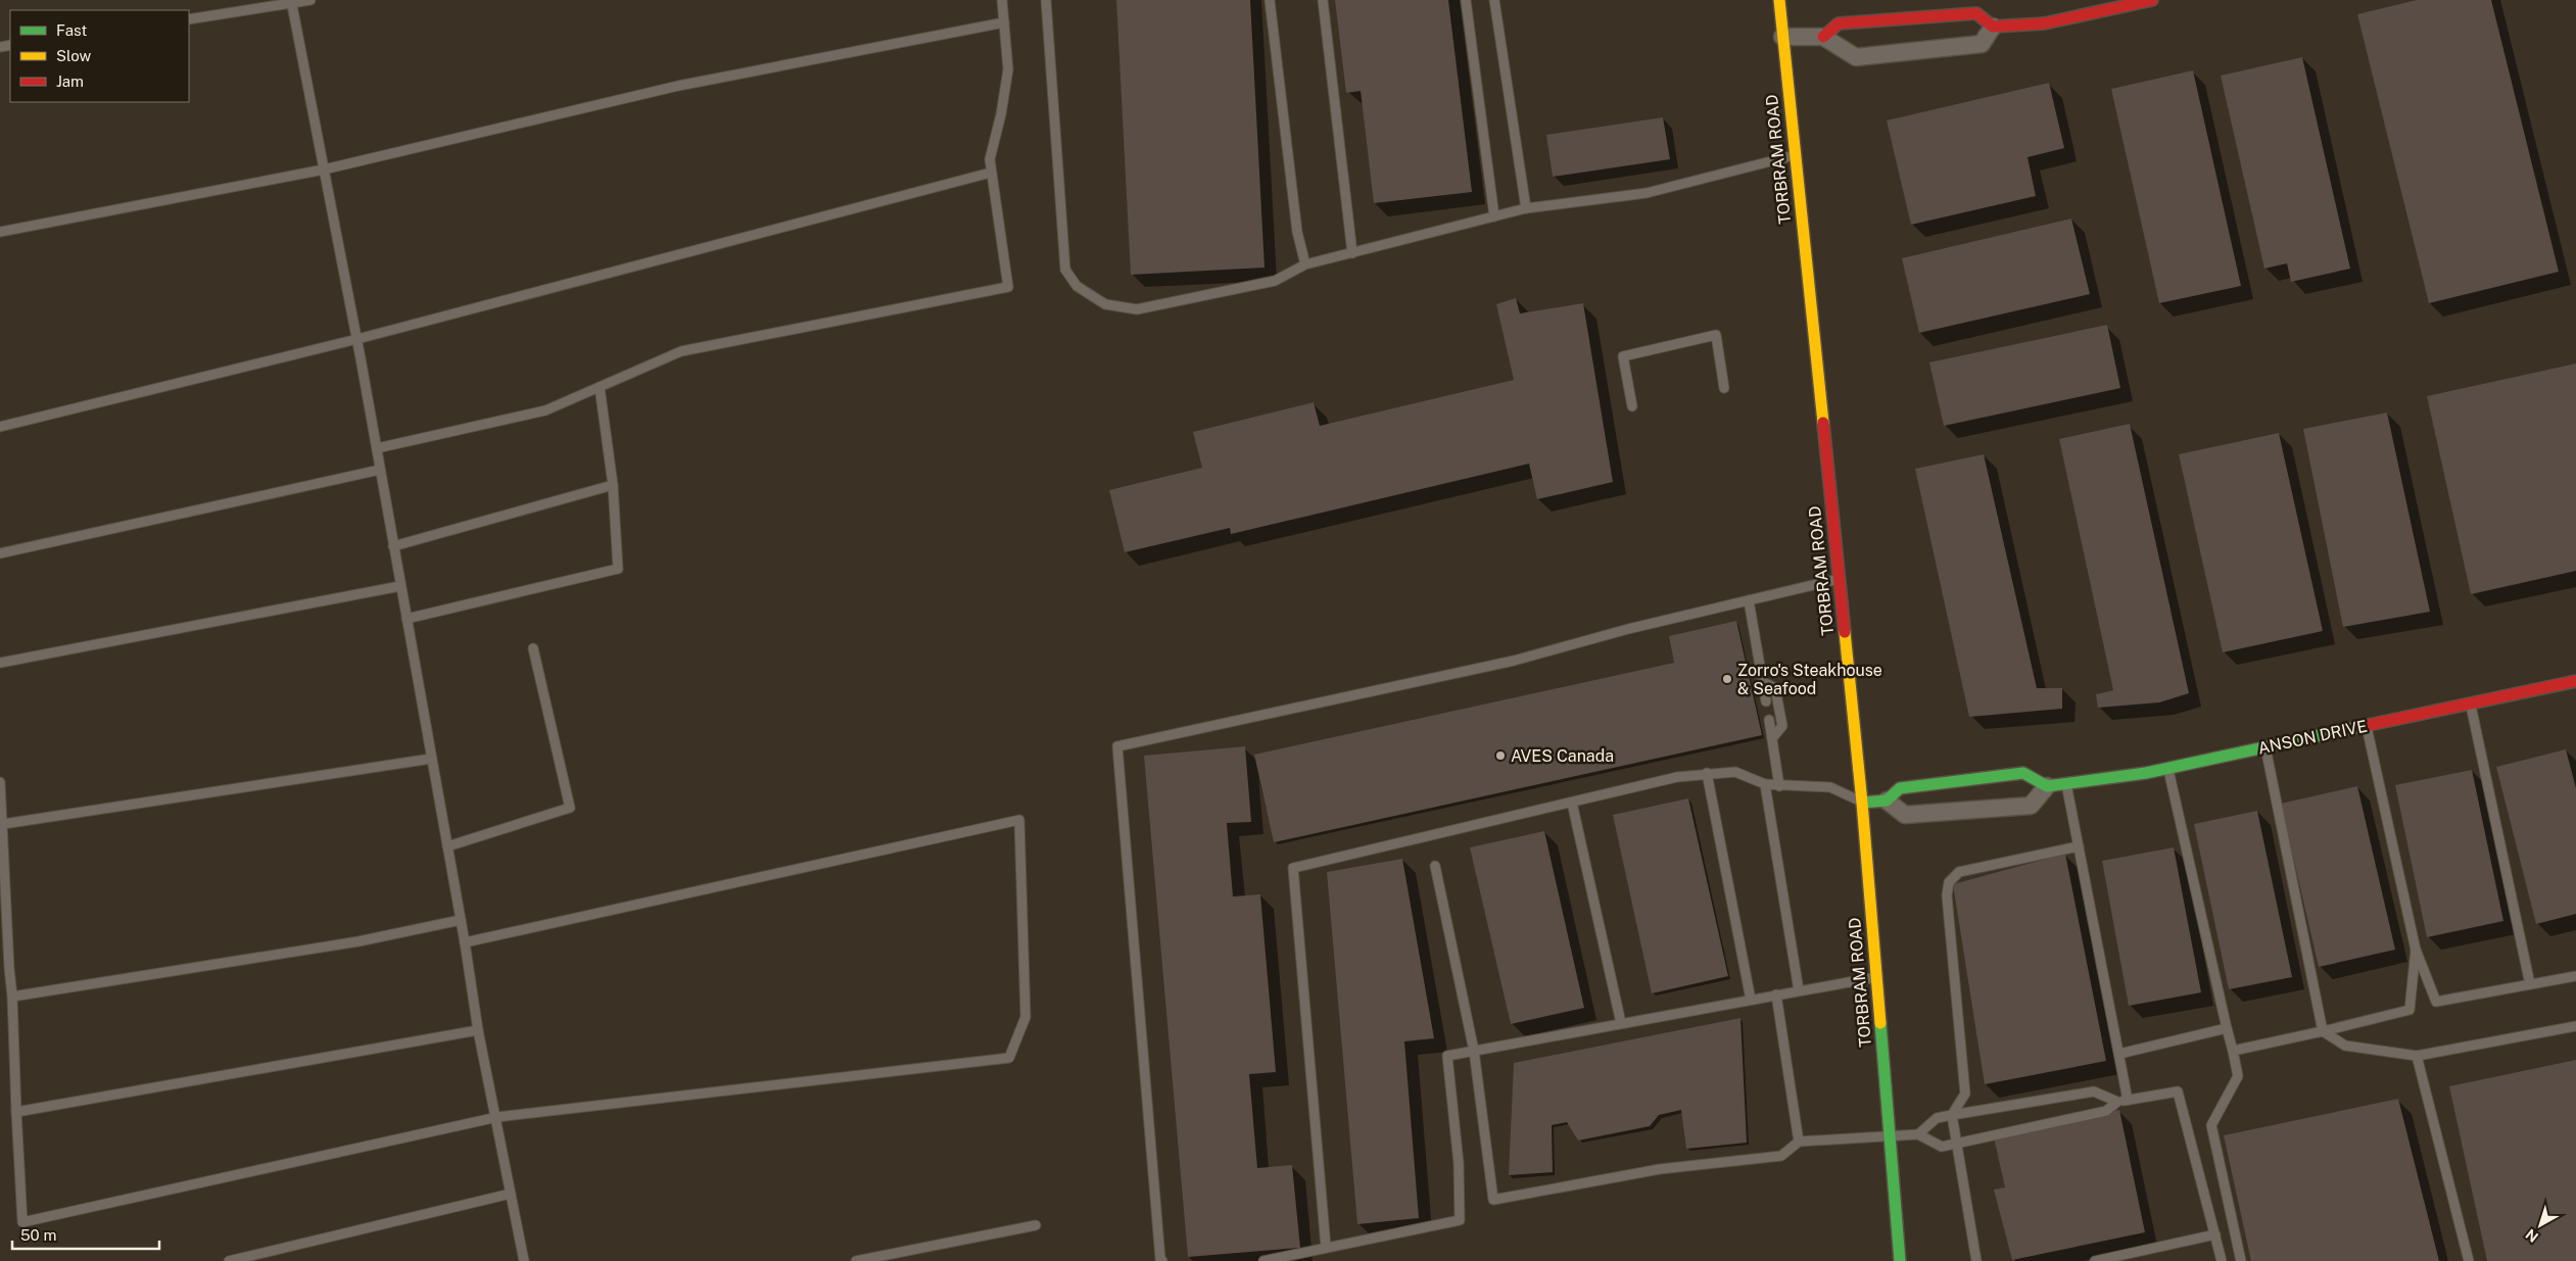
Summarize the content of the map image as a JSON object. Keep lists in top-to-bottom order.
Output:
{
  "streets": {
    "main road": ["TORBRAM ROAD", "ANSON DRIVE"]
  },
  "places": ["Zorro's Steakhouse & Seafood", "AVES Canada"],
  "legend": ["Fast", "Slow", "Jam"],
  "scale_bar": "50 m",
  "north": "bottom left"
}
